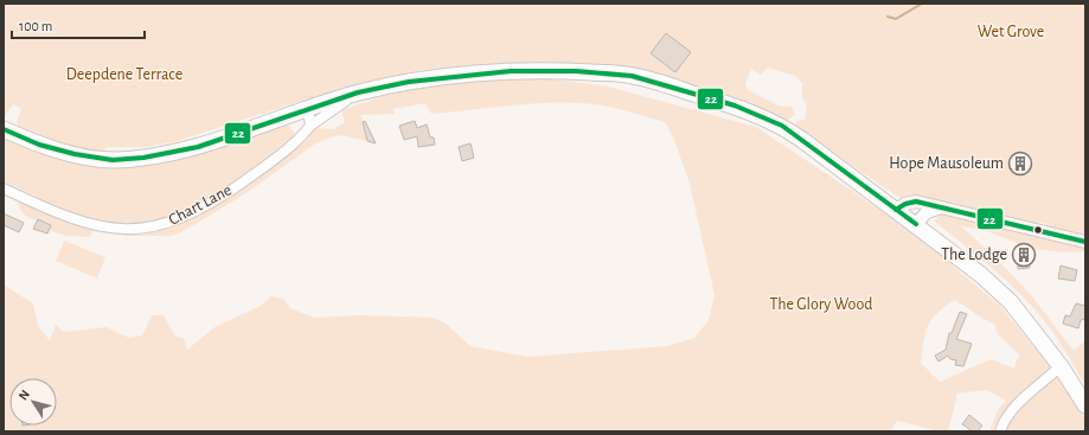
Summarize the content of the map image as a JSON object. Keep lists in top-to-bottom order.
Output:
{
  "streets": {
    "street": ["Chart Lane"]
  },
  "parks": ["Wet Grove", "Deepdene Terrace", "The Glory Wood"],
  "places": {
    "building": ["Hope Mausoleum", "The Lodge"]
  },
  "lines": ["transit line 22"],
  "scale_bar": "100 m",
  "north": "top left"
}
